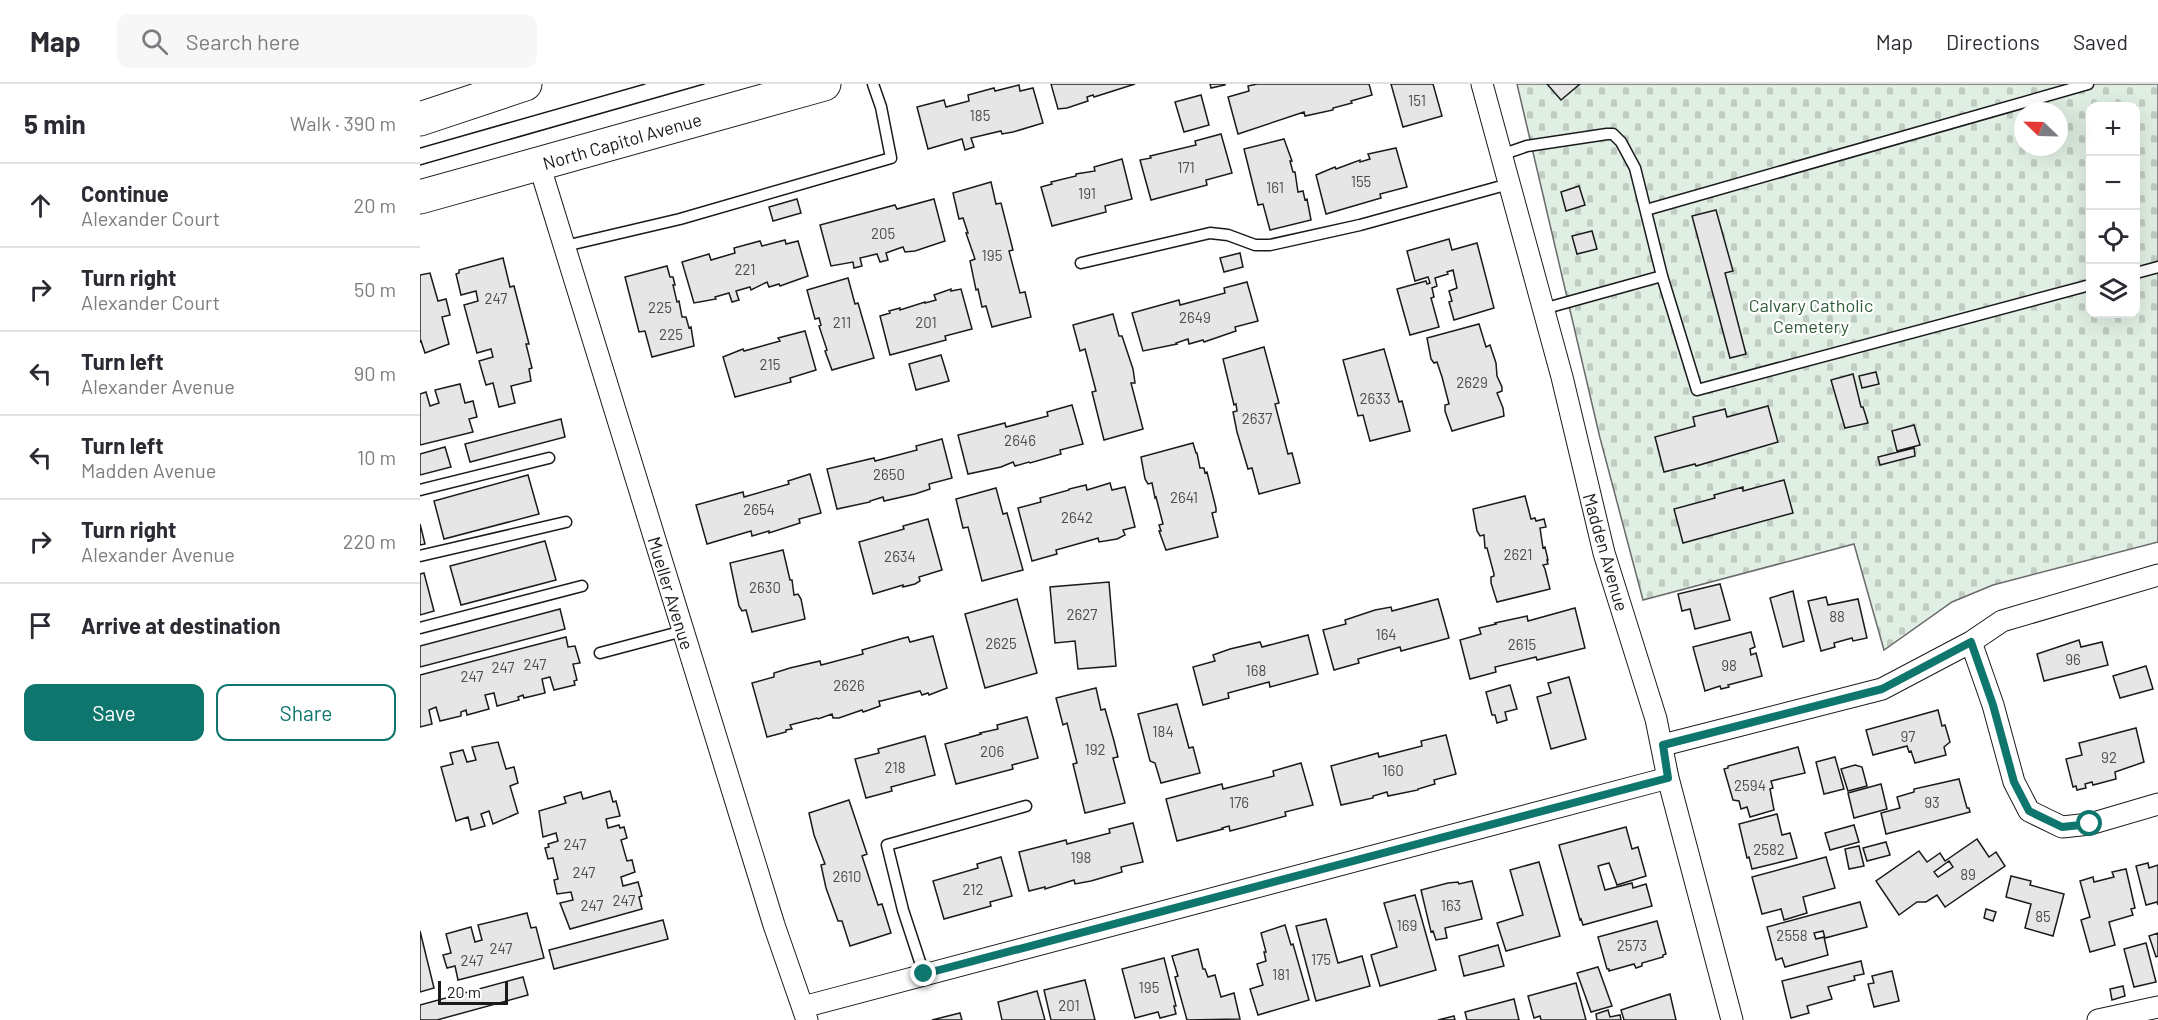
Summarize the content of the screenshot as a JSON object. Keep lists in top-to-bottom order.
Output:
{
  "streets": {
    "main road": ["North Capitol Avenue"],
    "street": ["Madden Avenue", "Mueller Avenue"]
  },
  "crossings": [
    ["North Capitol Avenue", "Mueller Avenue"]
  ],
  "parks": ["Calvary Catholic Cemetery"],
  "house_numbers": [
    "151",
    "185",
    "171",
    "155",
    "161",
    "191",
    "205",
    "195",
    "221",
    "247",
    "225",
    "2649",
    "211",
    "201",
    "225",
    "215",
    "2629",
    "2633",
    "2637",
    "2646",
    "2650",
    "2641",
    "2654",
    "2642",
    "2621",
    "2634",
    "2630",
    "2627",
    "88",
    "164",
    "2625",
    "2615",
    "96",
    "247",
    "98",
    "247",
    "168",
    "247",
    "2626",
    "184",
    "97",
    "192",
    "206",
    "92",
    "218",
    "160",
    "2594",
    "176",
    "93",
    "247",
    "2582",
    "198",
    "247",
    "89",
    "2610",
    "212",
    "247",
    "247",
    "163",
    "85",
    "169",
    "2558",
    "2573",
    "247",
    "175",
    "247",
    "181",
    "195",
    "201"
  ],
  "scale_bar": "20 m",
  "north": "top left",
  "page": {
    "header": "Map",
    "search": "Search here",
    "nav": ["Map", "Directions", "Saved"],
    "heading": ["5 min", "Walk · 390 m"],
    "map_buttons": ["+", "−"],
    "list": [
      ["Continue", "Alexander Court", "20 m"],
      ["Turn right", "Alexander Court", "50 m"],
      ["Turn left", "Alexander Avenue", "90 m"],
      ["Turn left", "Madden Avenue", "10 m"],
      ["Turn right", "Alexander Avenue", "220 m"],
      "Arrive at destination"
    ],
    "buttons": ["Save", "Share"],
    "scale": "20 m"
  }
}
